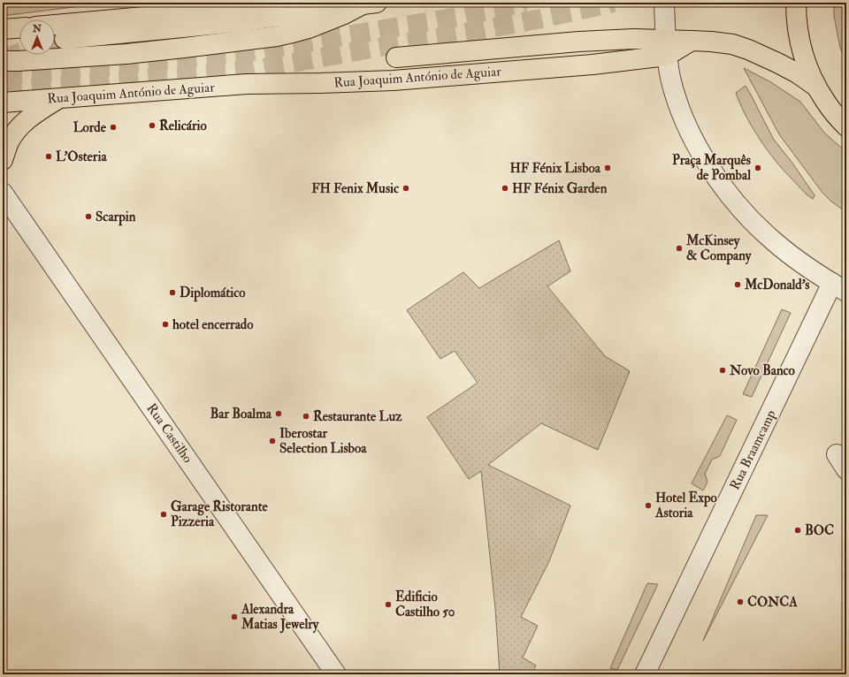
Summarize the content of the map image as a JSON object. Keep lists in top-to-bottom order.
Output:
{
  "streets": {
    "main road": ["Rua Joaquim António de Aguiar"],
    "street": ["Rua Castilho", "Rua Braamcamp"]
  },
  "places": [
    "Relicário",
    "Lorde",
    "L'Osteria",
    "HF Fénix Lisboa",
    "Praça Marquês de Pombal",
    "FH Fenix Music",
    "HF Fénix Garden",
    "Scarpin",
    "McKinsey & Company",
    "McDonald's",
    "Diplomático",
    "hotel encerrado",
    "Novo Banco",
    "Bar Boalma",
    "Restaurante Luz",
    "Iberostar Selection Lisboa",
    "Hotel Expo Astoria",
    "Garage Ristorante Pizzeria",
    "BOC",
    "CONCA",
    "Edificio Castilho 50",
    "Alexandra Matias Jewelry"
  ],
  "north": "top"
}
